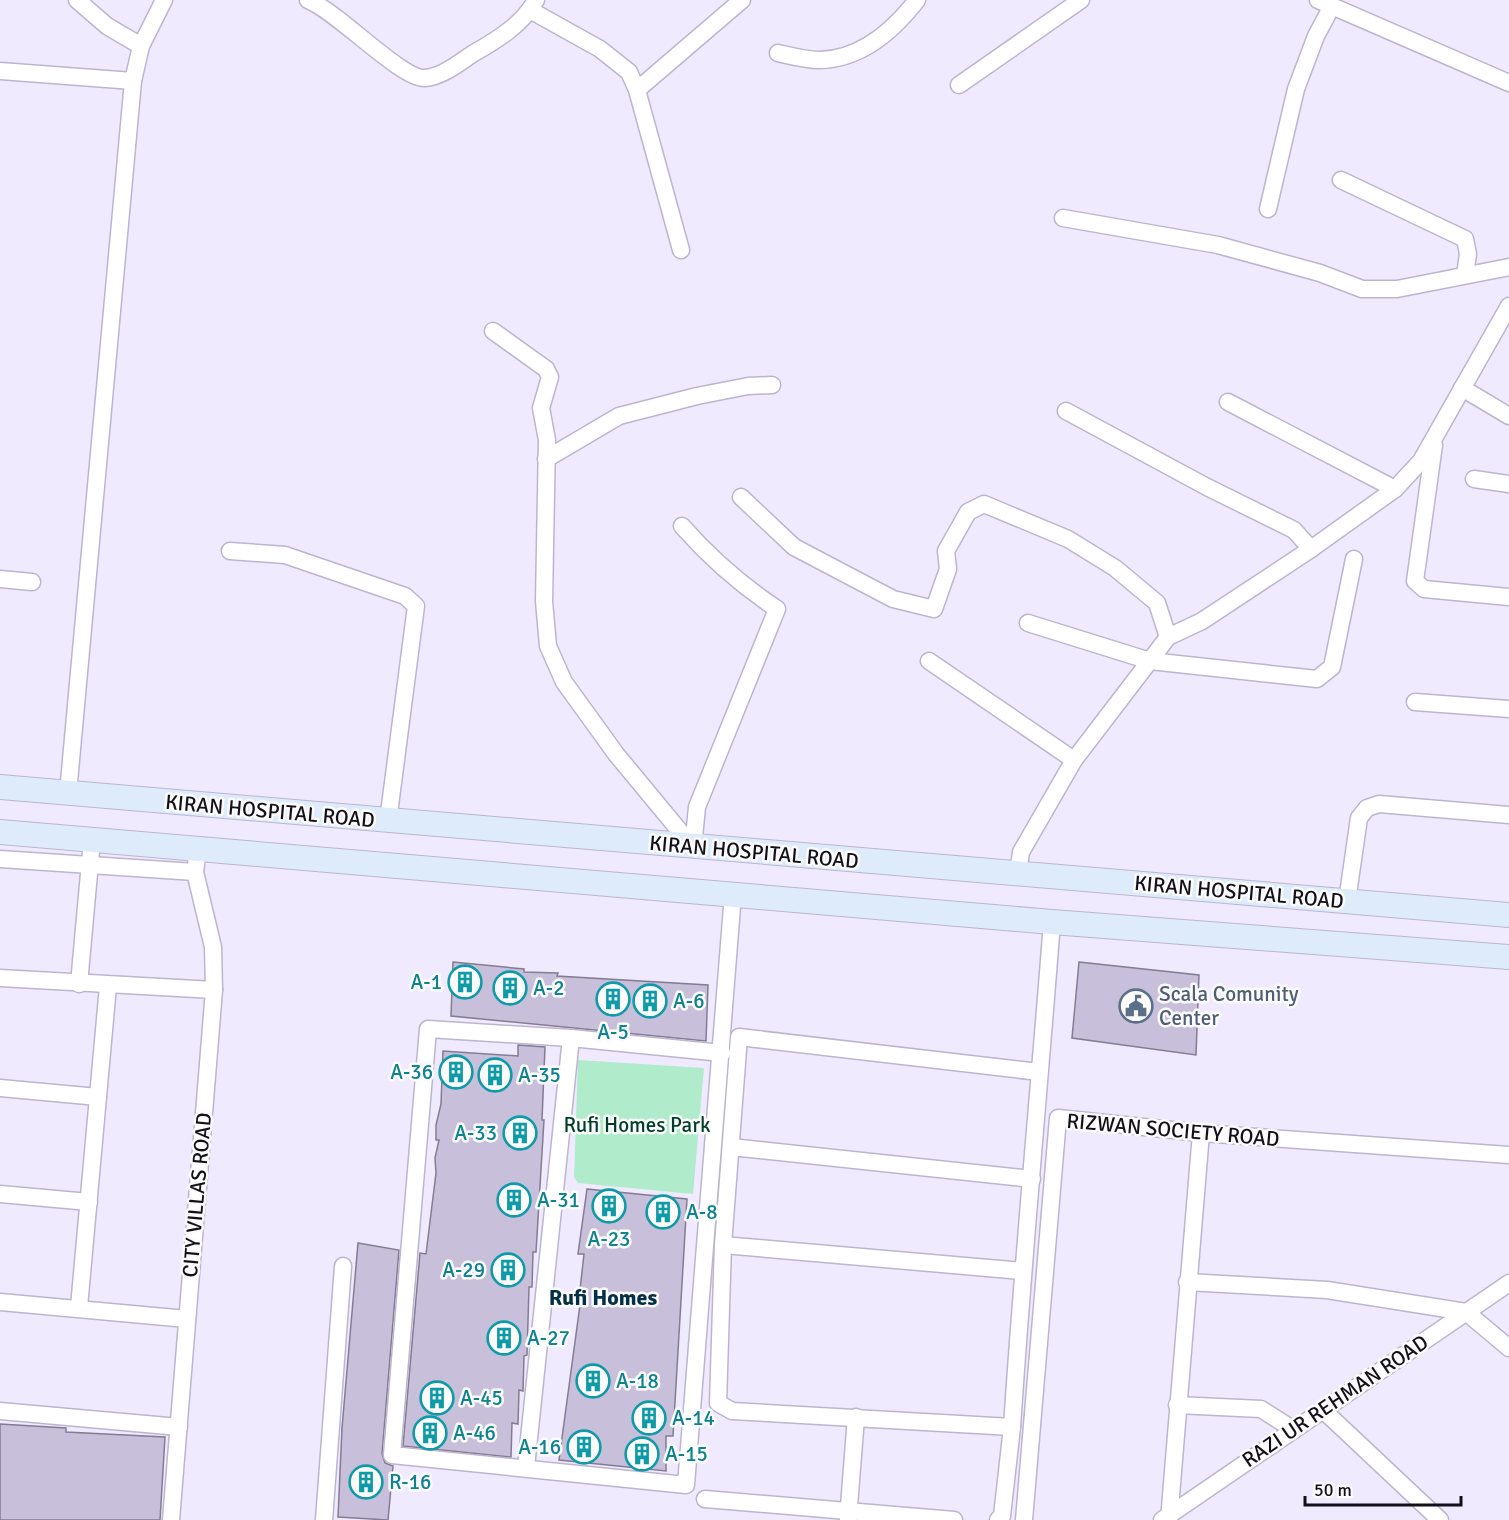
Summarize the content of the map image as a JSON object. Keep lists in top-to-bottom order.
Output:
{
  "streets": {
    "main road": ["KIRAN HOSPITAL ROAD"],
    "street": ["RIZWAN SOCIETY ROAD", "CITY VILLAS ROAD", "RAZI UR REHMAN ROAD"]
  },
  "crossings": [
    ["KIRAN HOSPITAL ROAD", "CITY VILLAS ROAD"]
  ],
  "districts": ["Rufi Homes"],
  "parks": ["Rufi Homes Park"],
  "places": {
    "building": [
      "A-1",
      "A-2",
      "A-5",
      "A-6",
      "A-36",
      "A-35",
      "A-33",
      "A-31",
      "A-23",
      "A-8",
      "A-29",
      "A-27",
      "A-18",
      "A-45",
      "A-14",
      "A-46",
      "A-16",
      "A-15",
      "R-16"
    ],
    "public building": ["Scala Comunity Center"]
  },
  "scale_bar": "50 m"
}
